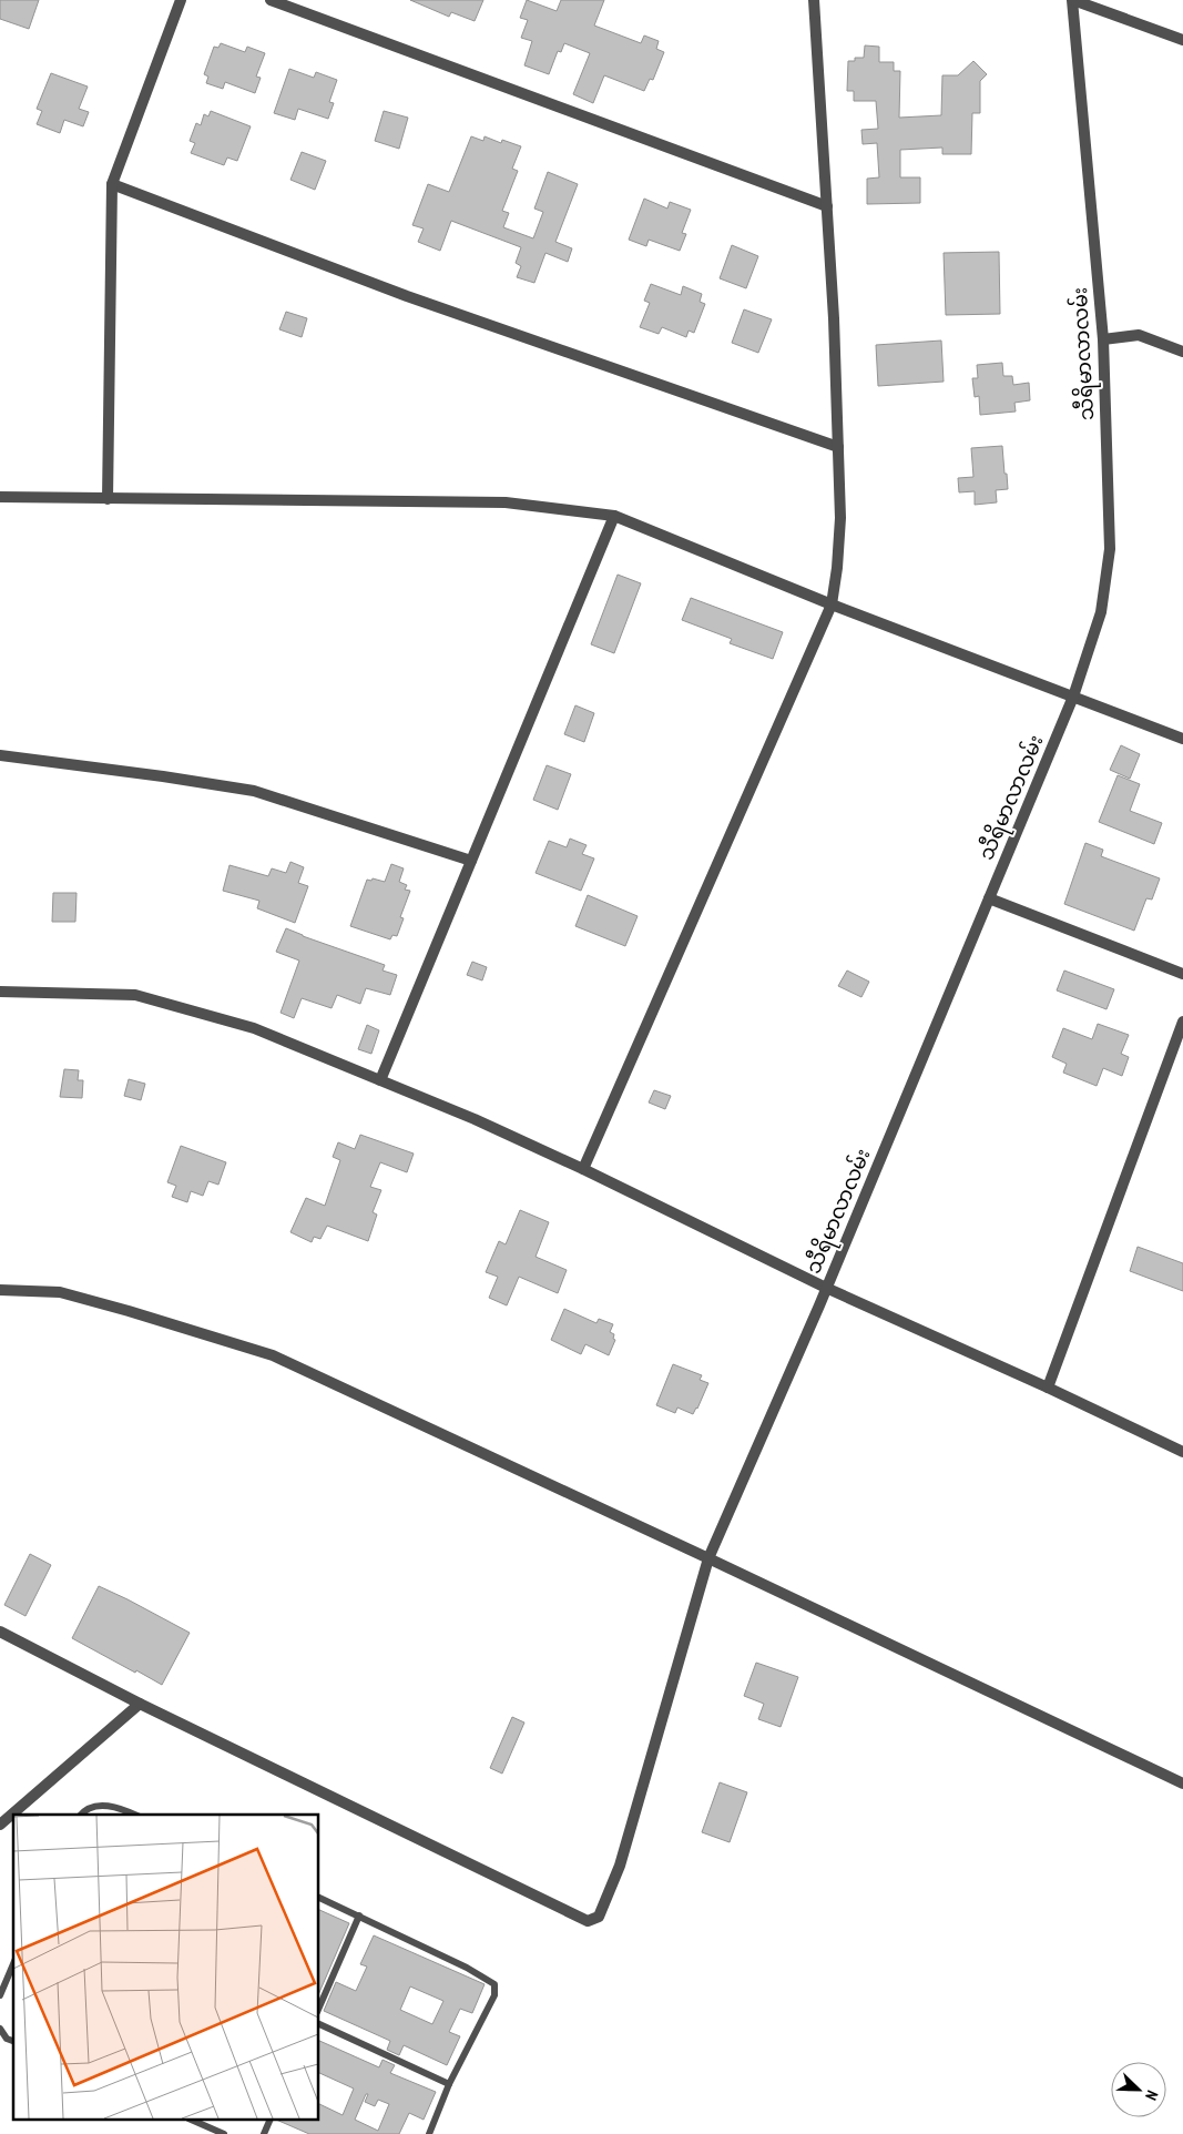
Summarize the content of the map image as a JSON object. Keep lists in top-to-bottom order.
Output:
{
  "streets": {
    "street": ["သီရိမာလာလမ်း"]
  },
  "north": "bottom right"
}
